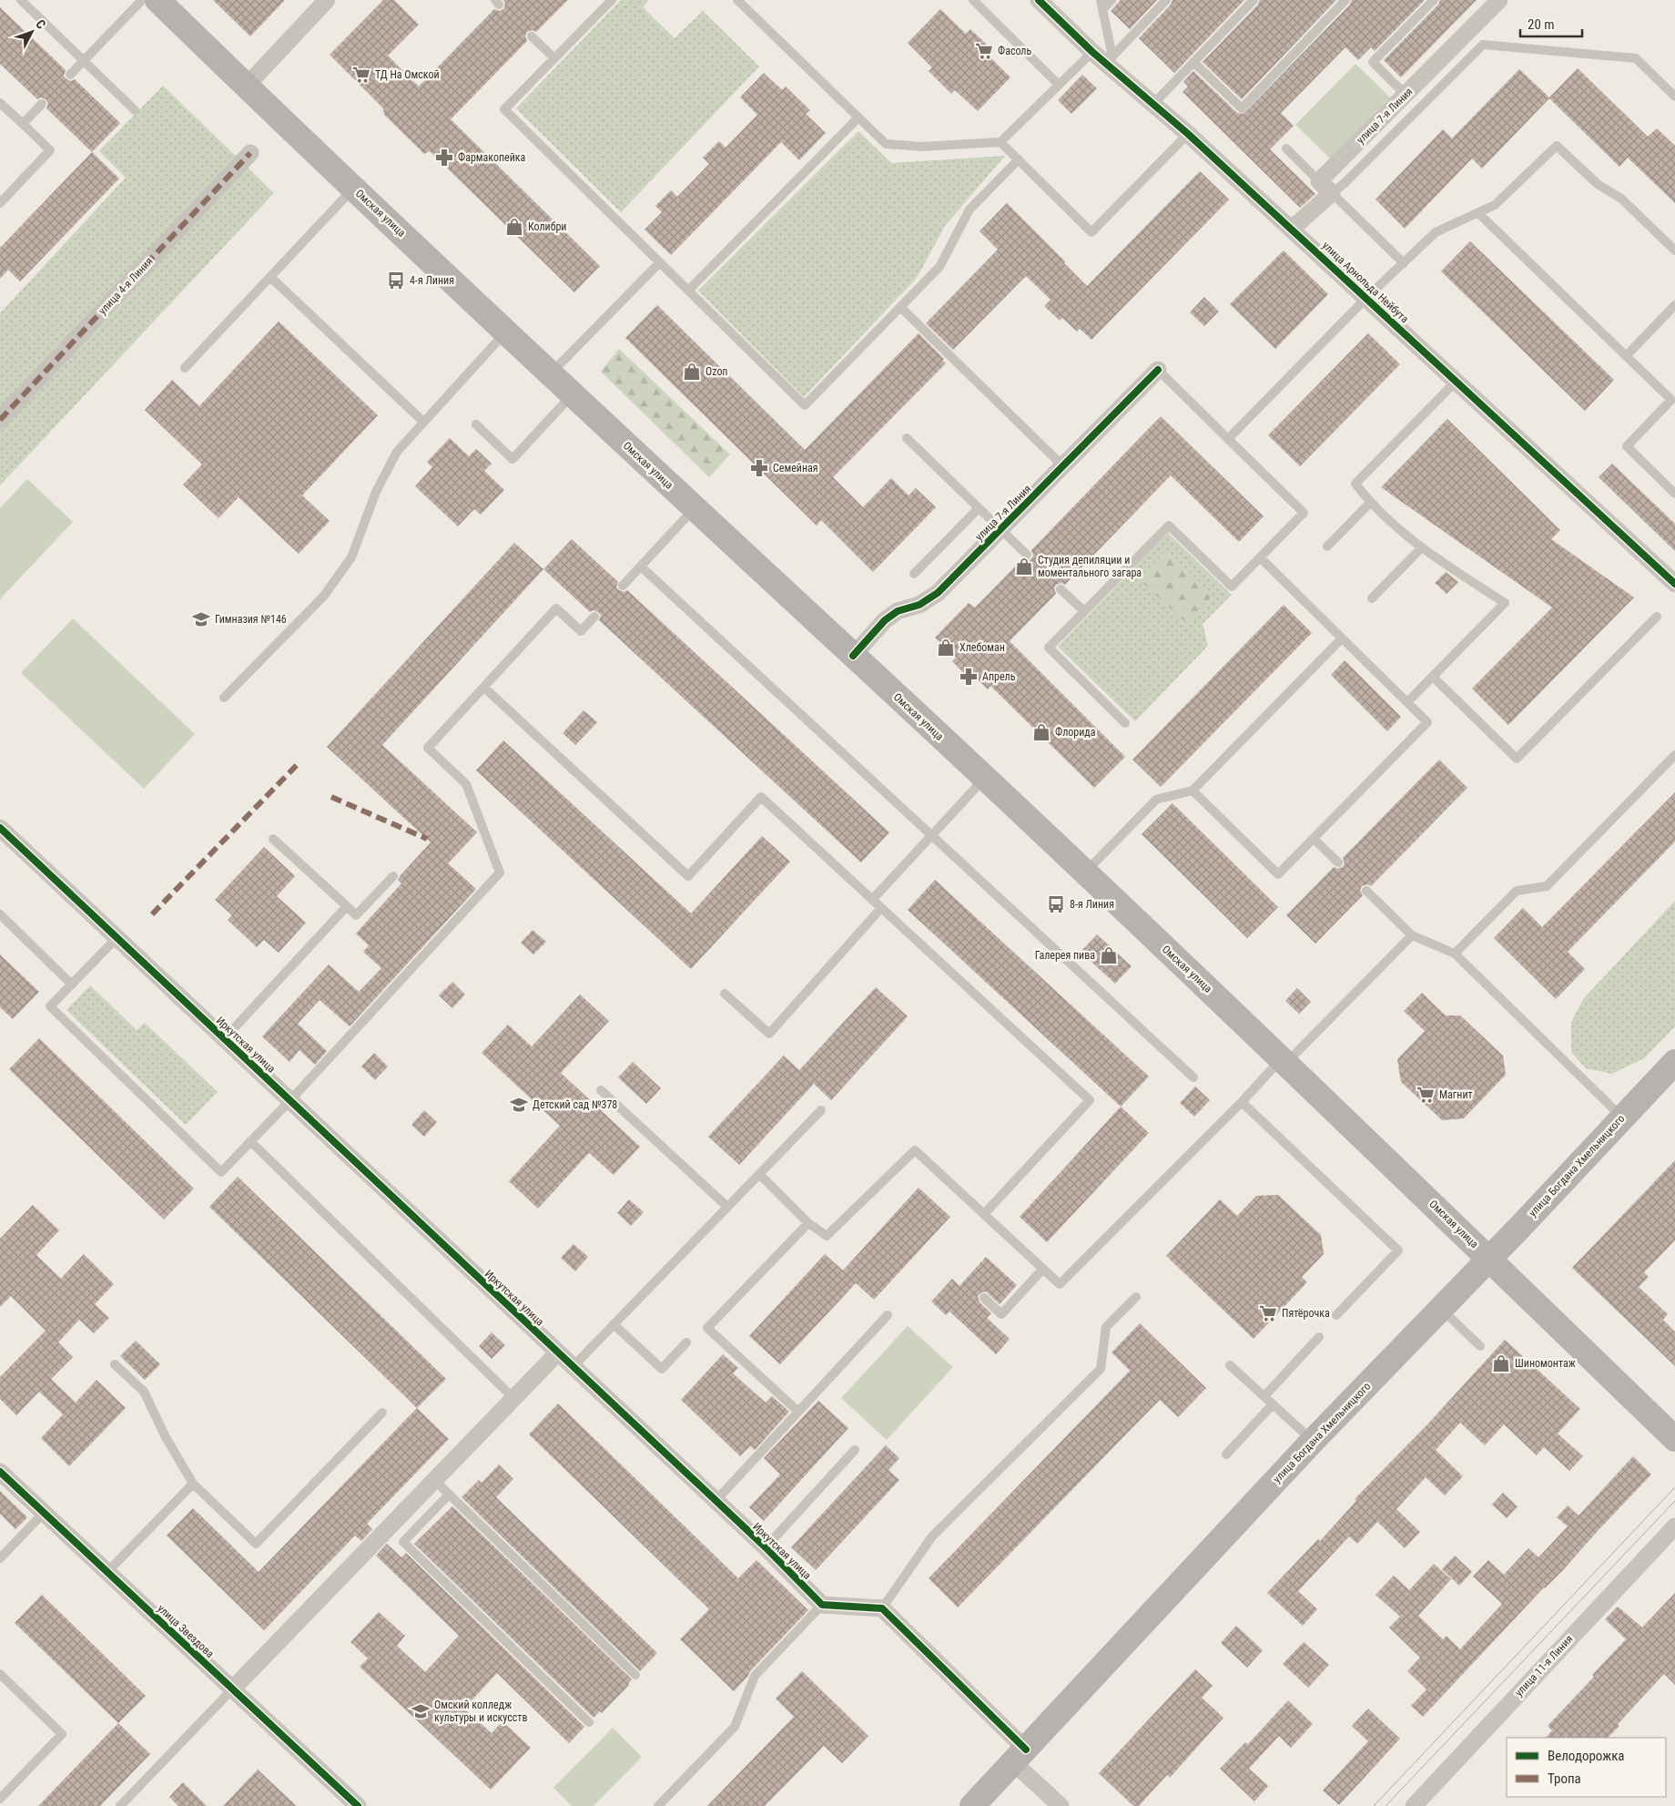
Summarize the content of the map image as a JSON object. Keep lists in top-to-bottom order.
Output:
{
  "streets": {
    "main road": ["Омская улица", "улица Богдана Хмельницкого"],
    "street": [
      "улица 7-я Линия",
      "улица Арнольда Нейбута",
      "улица 4-я Линия",
      "Иркутская улица",
      "улица Звездова",
      "улица 11-я Линия"
    ]
  },
  "crossings": [
    ["улица 7-я Линия", "Омская улица"],
    ["улица 7-я Линия", "улица Арнольда Нейбута"],
    ["Омская улица", "улица Богдана Хмельницкого"]
  ],
  "places": {
    "supermarket": [
      "Фасоль",
      "ТД На Омской",
      "Магнит",
      "Пятёрочка"
    ],
    "pharmacy": ["Фармакопейка", "Семейная", "Апрель"],
    "shop": [
      "Колибри",
      "Ozon",
      "Студия депиляции и моментального загара",
      "Хлебоман",
      "Флорида",
      "Галерея пива",
      "Шиномонтаж"
    ],
    "bus stop": ["4-я Линия", "8-я Линия"],
    "school or university": ["Гимназия №146", "Детский сад №378", "Омский колледж культуры и искусств"]
  },
  "legend": ["Велодорожка", "Тропа"],
  "scale_bar": "20 m",
  "north": "top right"
}
